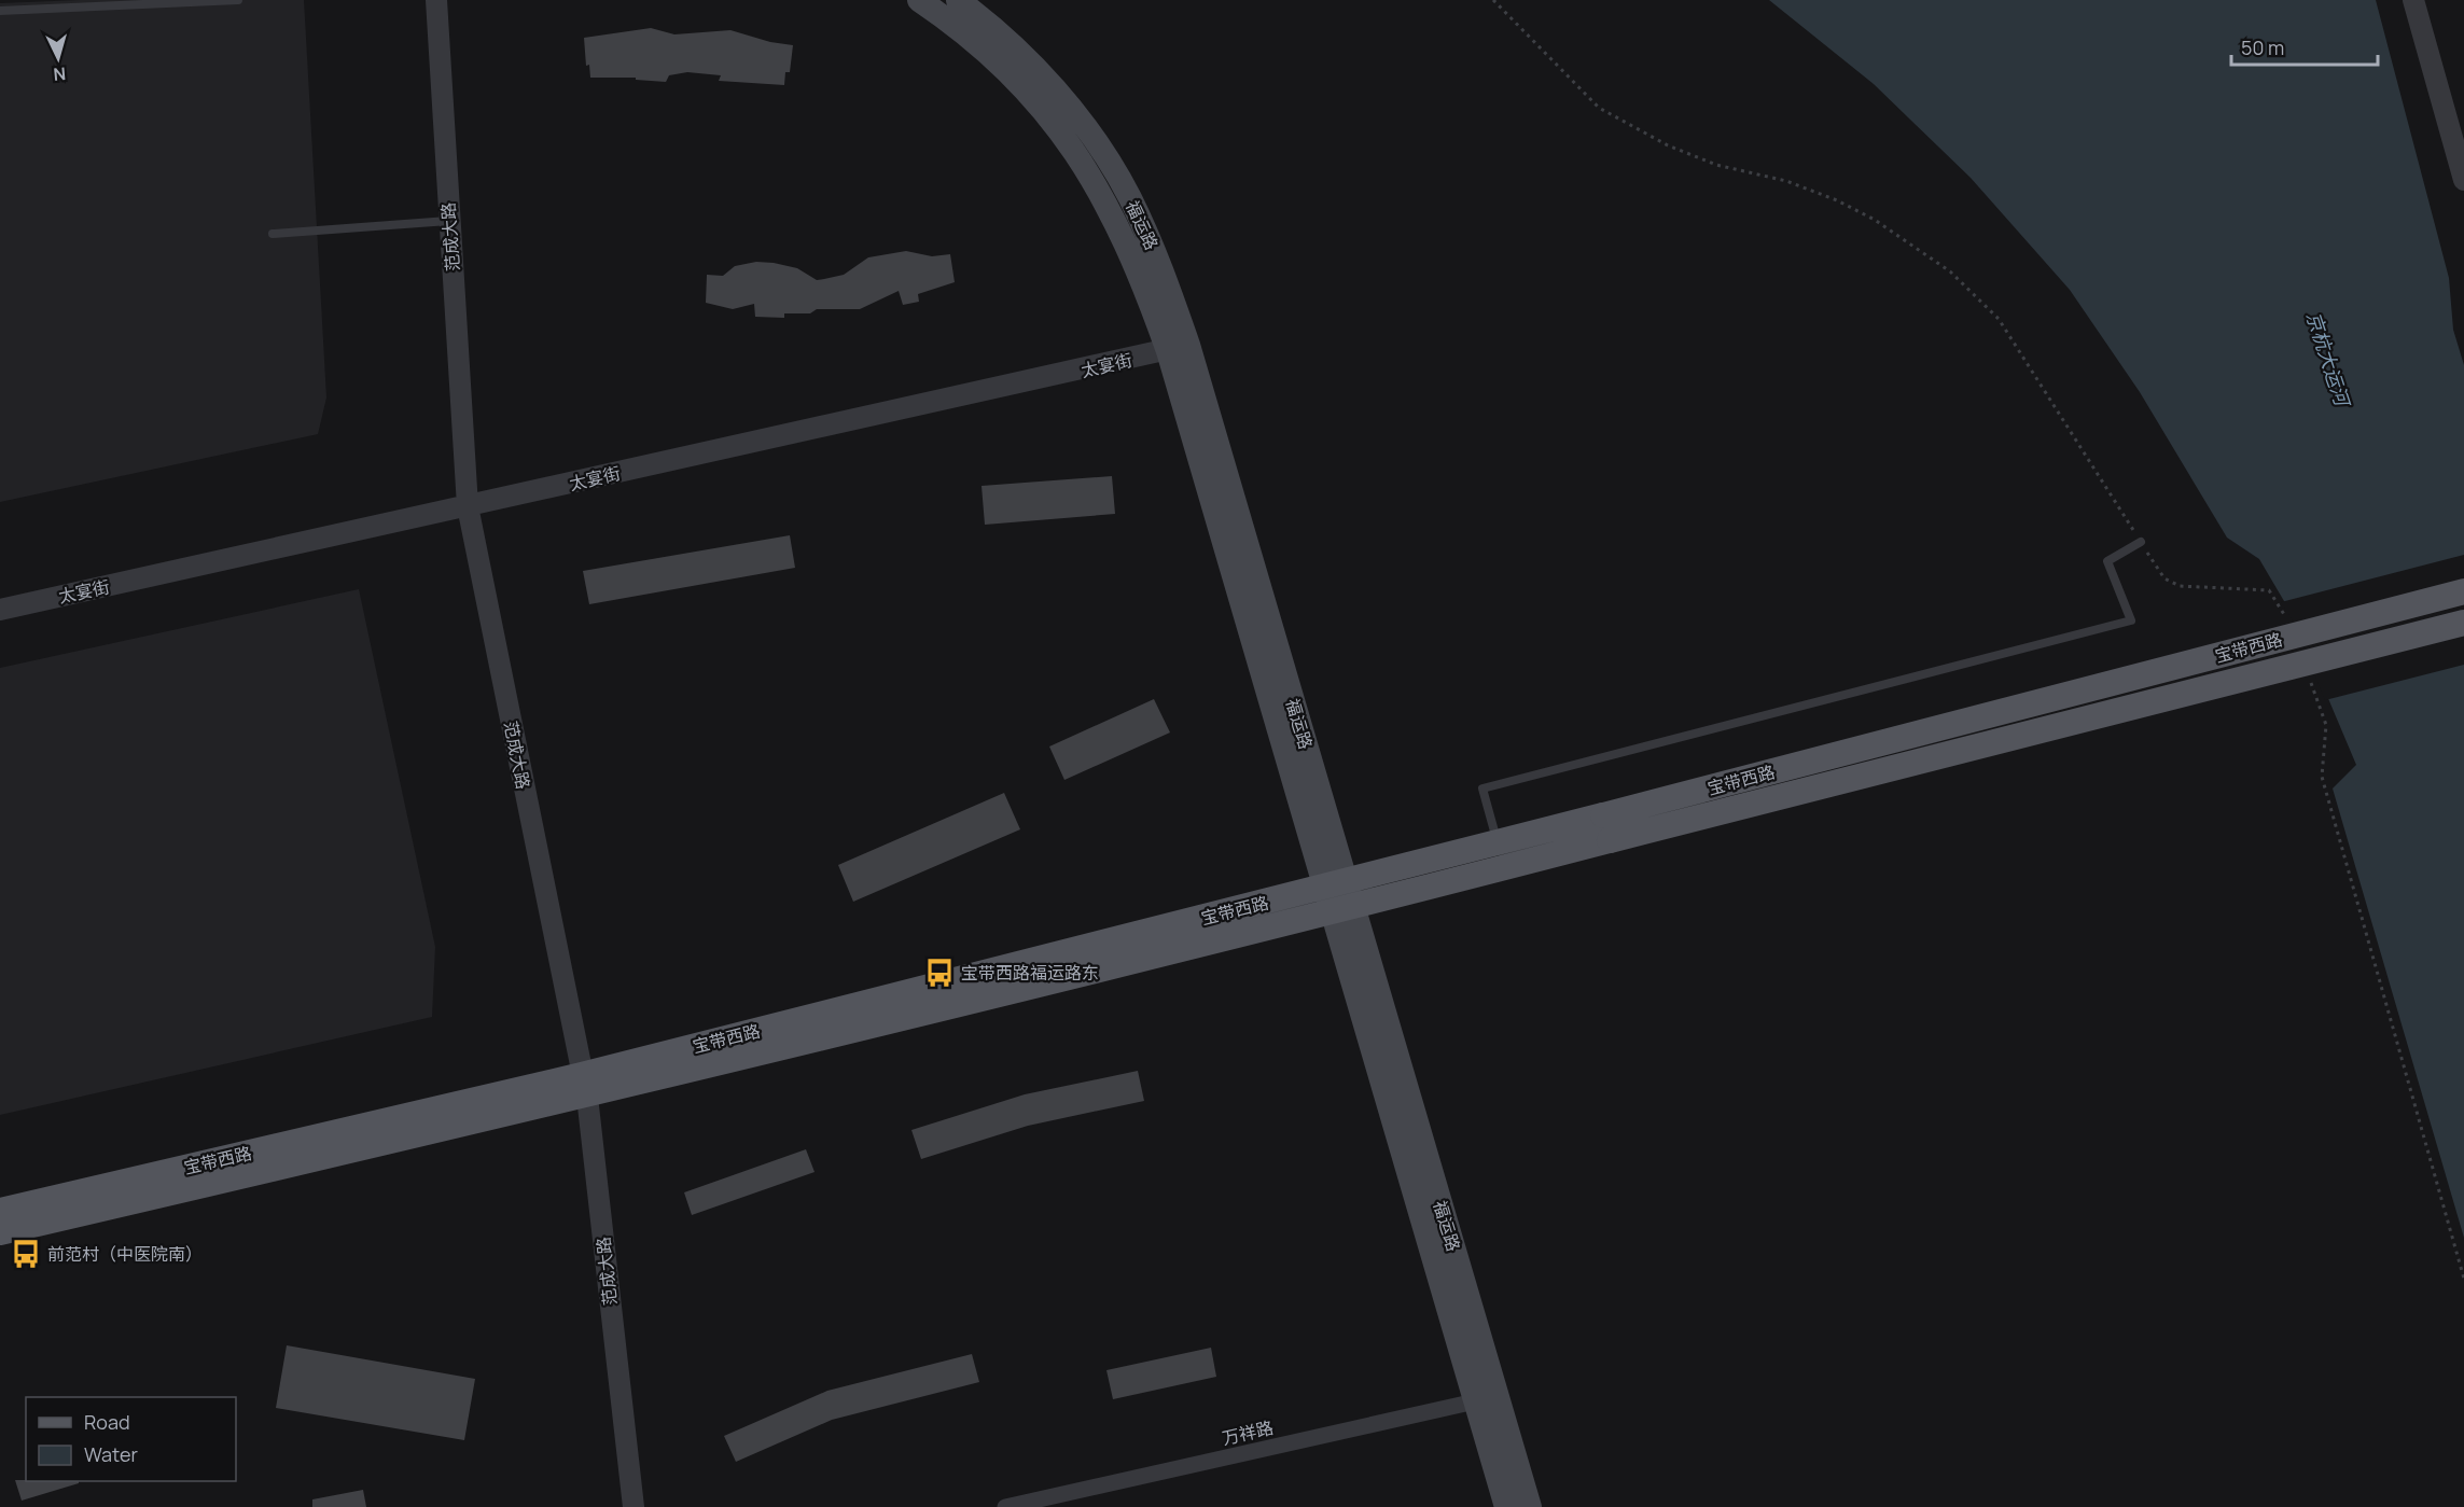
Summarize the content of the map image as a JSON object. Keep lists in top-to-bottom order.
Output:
{
  "streets": {
    "main road": ["福运路", "宝带西路"],
    "street": ["范成大路", "太宴街", "万祥路"]
  },
  "crossings": [
    ["福运路", "太宴街"],
    ["福运路", "宝带西路"],
    ["福运路", "万祥路"],
    ["范成大路", "太宴街"],
    ["范成大路", "宝带西路"]
  ],
  "water": ["京杭大运河"],
  "places": {
    "bus stop": ["宝带西路福运路东", "前范村（中医院南）"]
  },
  "legend": ["Road", "Water"],
  "scale_bar": "50 m",
  "north": "bottom"
}
